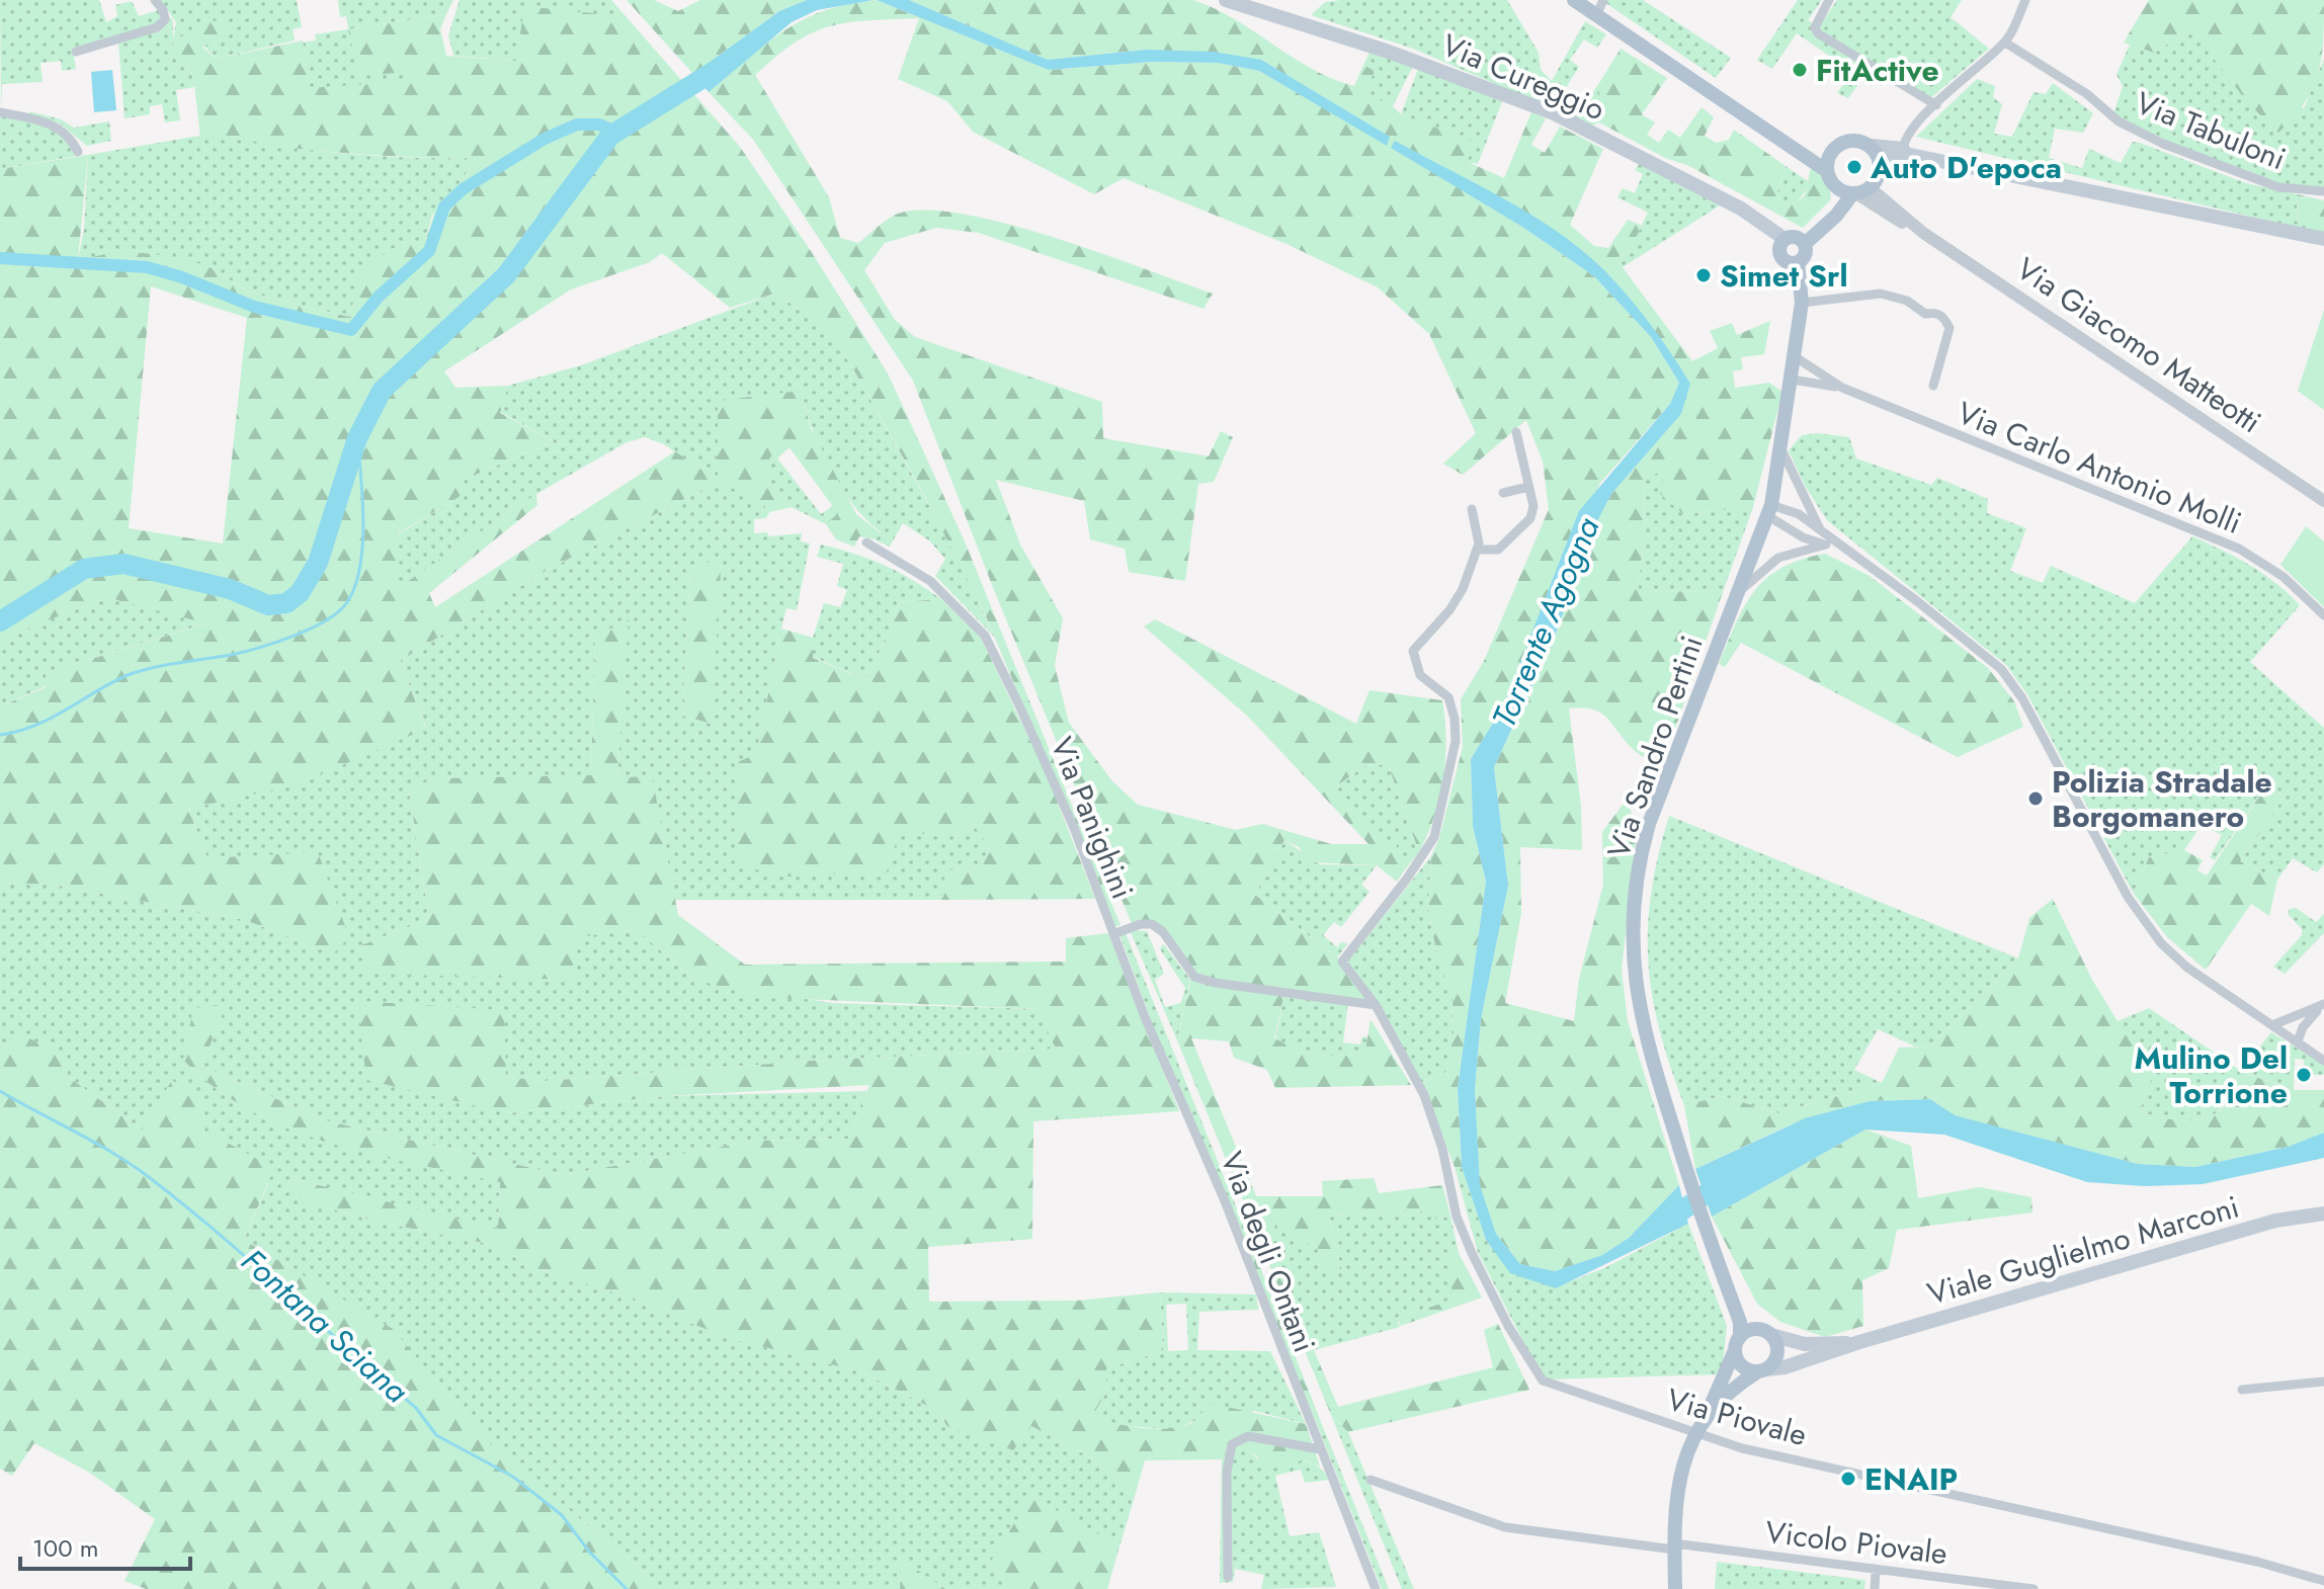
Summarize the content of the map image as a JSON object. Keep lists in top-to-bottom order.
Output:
{
  "streets": {
    "main road": ["Via Cureggio", "Via Sandro Pertini", "Viale Guglielmo Marconi"],
    "street": [
      "Via Tabuloni",
      "Via Giacomo Matteotti",
      "Via Carlo Antonio Molli",
      "Via Panighini",
      "Via degli Ontani",
      "Via Piovale",
      "Vicolo Piovale"
    ]
  },
  "crossings": [
    ["Via Sandro Pertini", "Viale Guglielmo Marconi"],
    ["Via Panighini", "Via degli Ontani"],
    ["Via Panighini", "Via Piovale"],
    ["Viale Guglielmo Marconi", "Via Piovale"],
    ["Viale Guglielmo Marconi", "Vicolo Piovale"]
  ],
  "water": ["Torrente Agogna", "Fontana Sciana"],
  "places": [
    "FitActive",
    "Auto D'epoca",
    "Simet Srl",
    "Polizia Stradale Borgomanero",
    "Mulino Del Torrione",
    "ENAIP"
  ],
  "scale_bar": "100 m"
}
